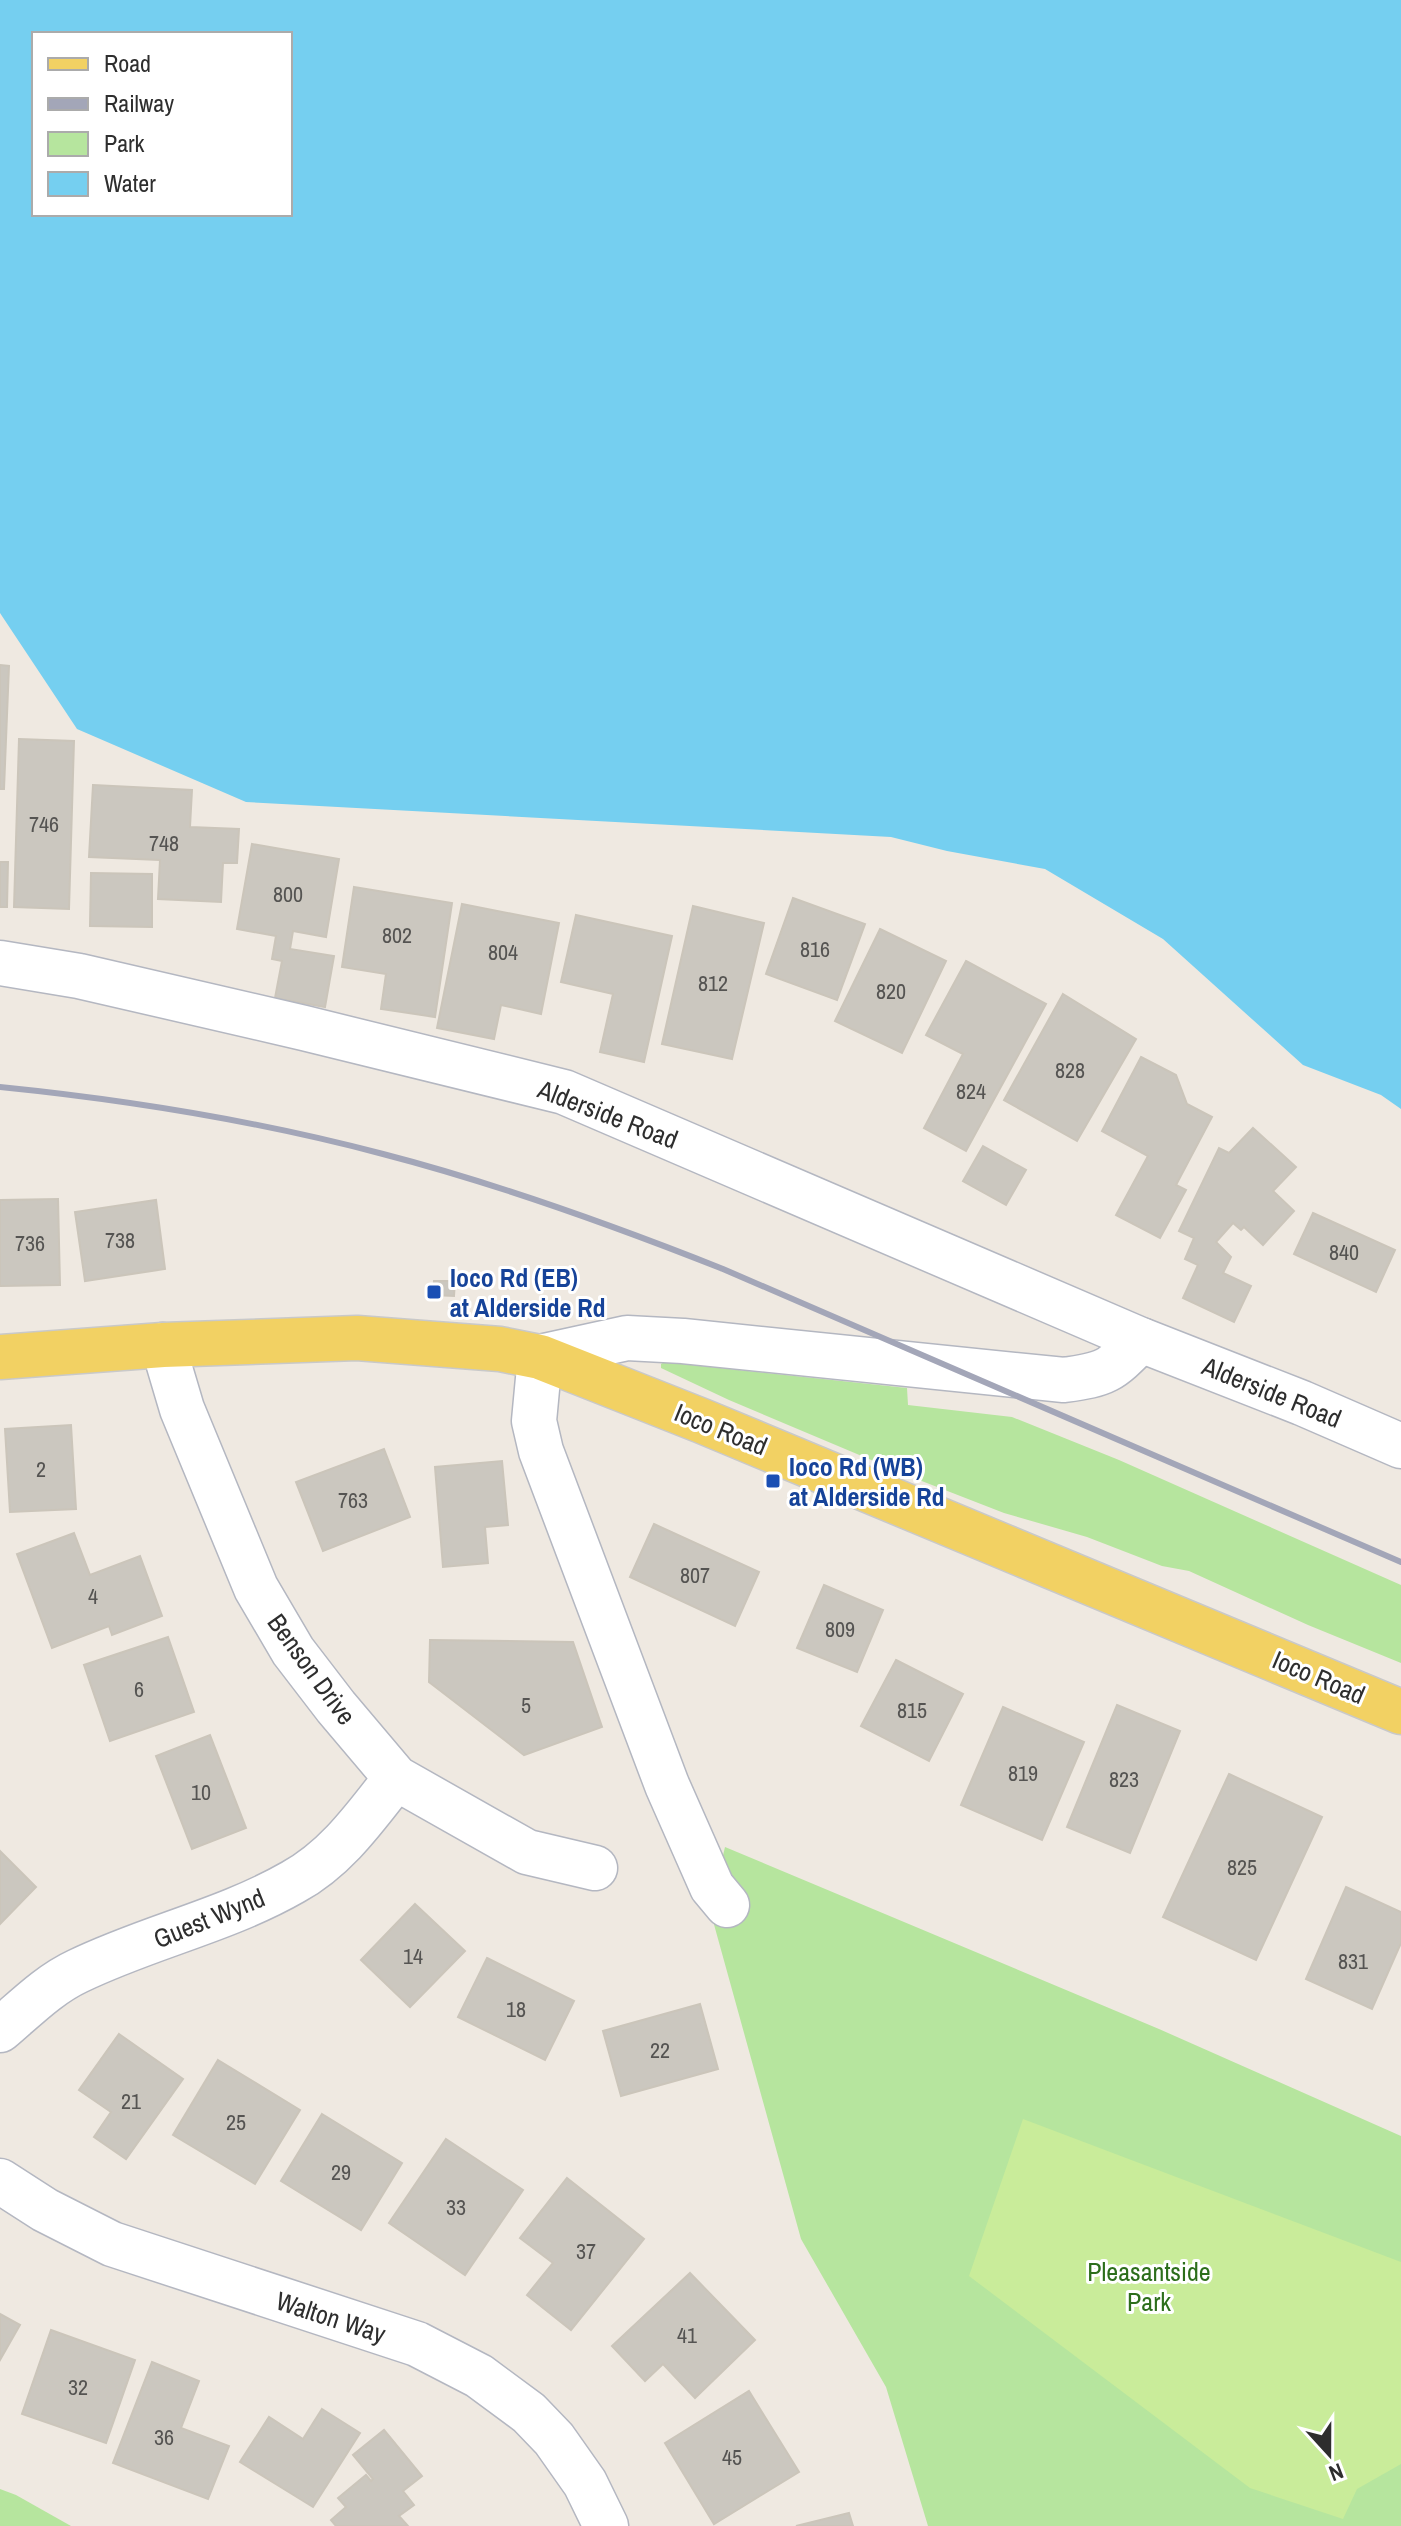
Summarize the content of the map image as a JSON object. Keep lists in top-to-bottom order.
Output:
{
  "streets": {
    "main road": ["Ioco Road"],
    "street": [
      "Alderside Road",
      "Benson Drive",
      "Guest Wynd",
      "Walton Way"
    ]
  },
  "crossings": [
    ["Ioco Road", "Benson Drive"],
    ["Benson Drive", "Guest Wynd"]
  ],
  "parks": ["Pleasantside Park"],
  "places": {
    "transit": ["Ioco Rd (EB) at Alderside Rd", "Ioco Rd (WB) at Alderside Rd"]
  },
  "house_numbers": [
    "746",
    "748",
    "800",
    "802",
    "816",
    "804",
    "812",
    "820",
    "828",
    "824",
    "738",
    "736",
    "840",
    "2",
    "763",
    "807",
    "4",
    "809",
    "6",
    "5",
    "815",
    "819",
    "823",
    "10",
    "825",
    "14",
    "831",
    "18",
    "22",
    "21",
    "25",
    "29",
    "33",
    "37",
    "41",
    "32",
    "36",
    "45"
  ],
  "legend": [
    "Road",
    "Railway",
    "Park",
    "Water"
  ],
  "north": "bottom"
}
